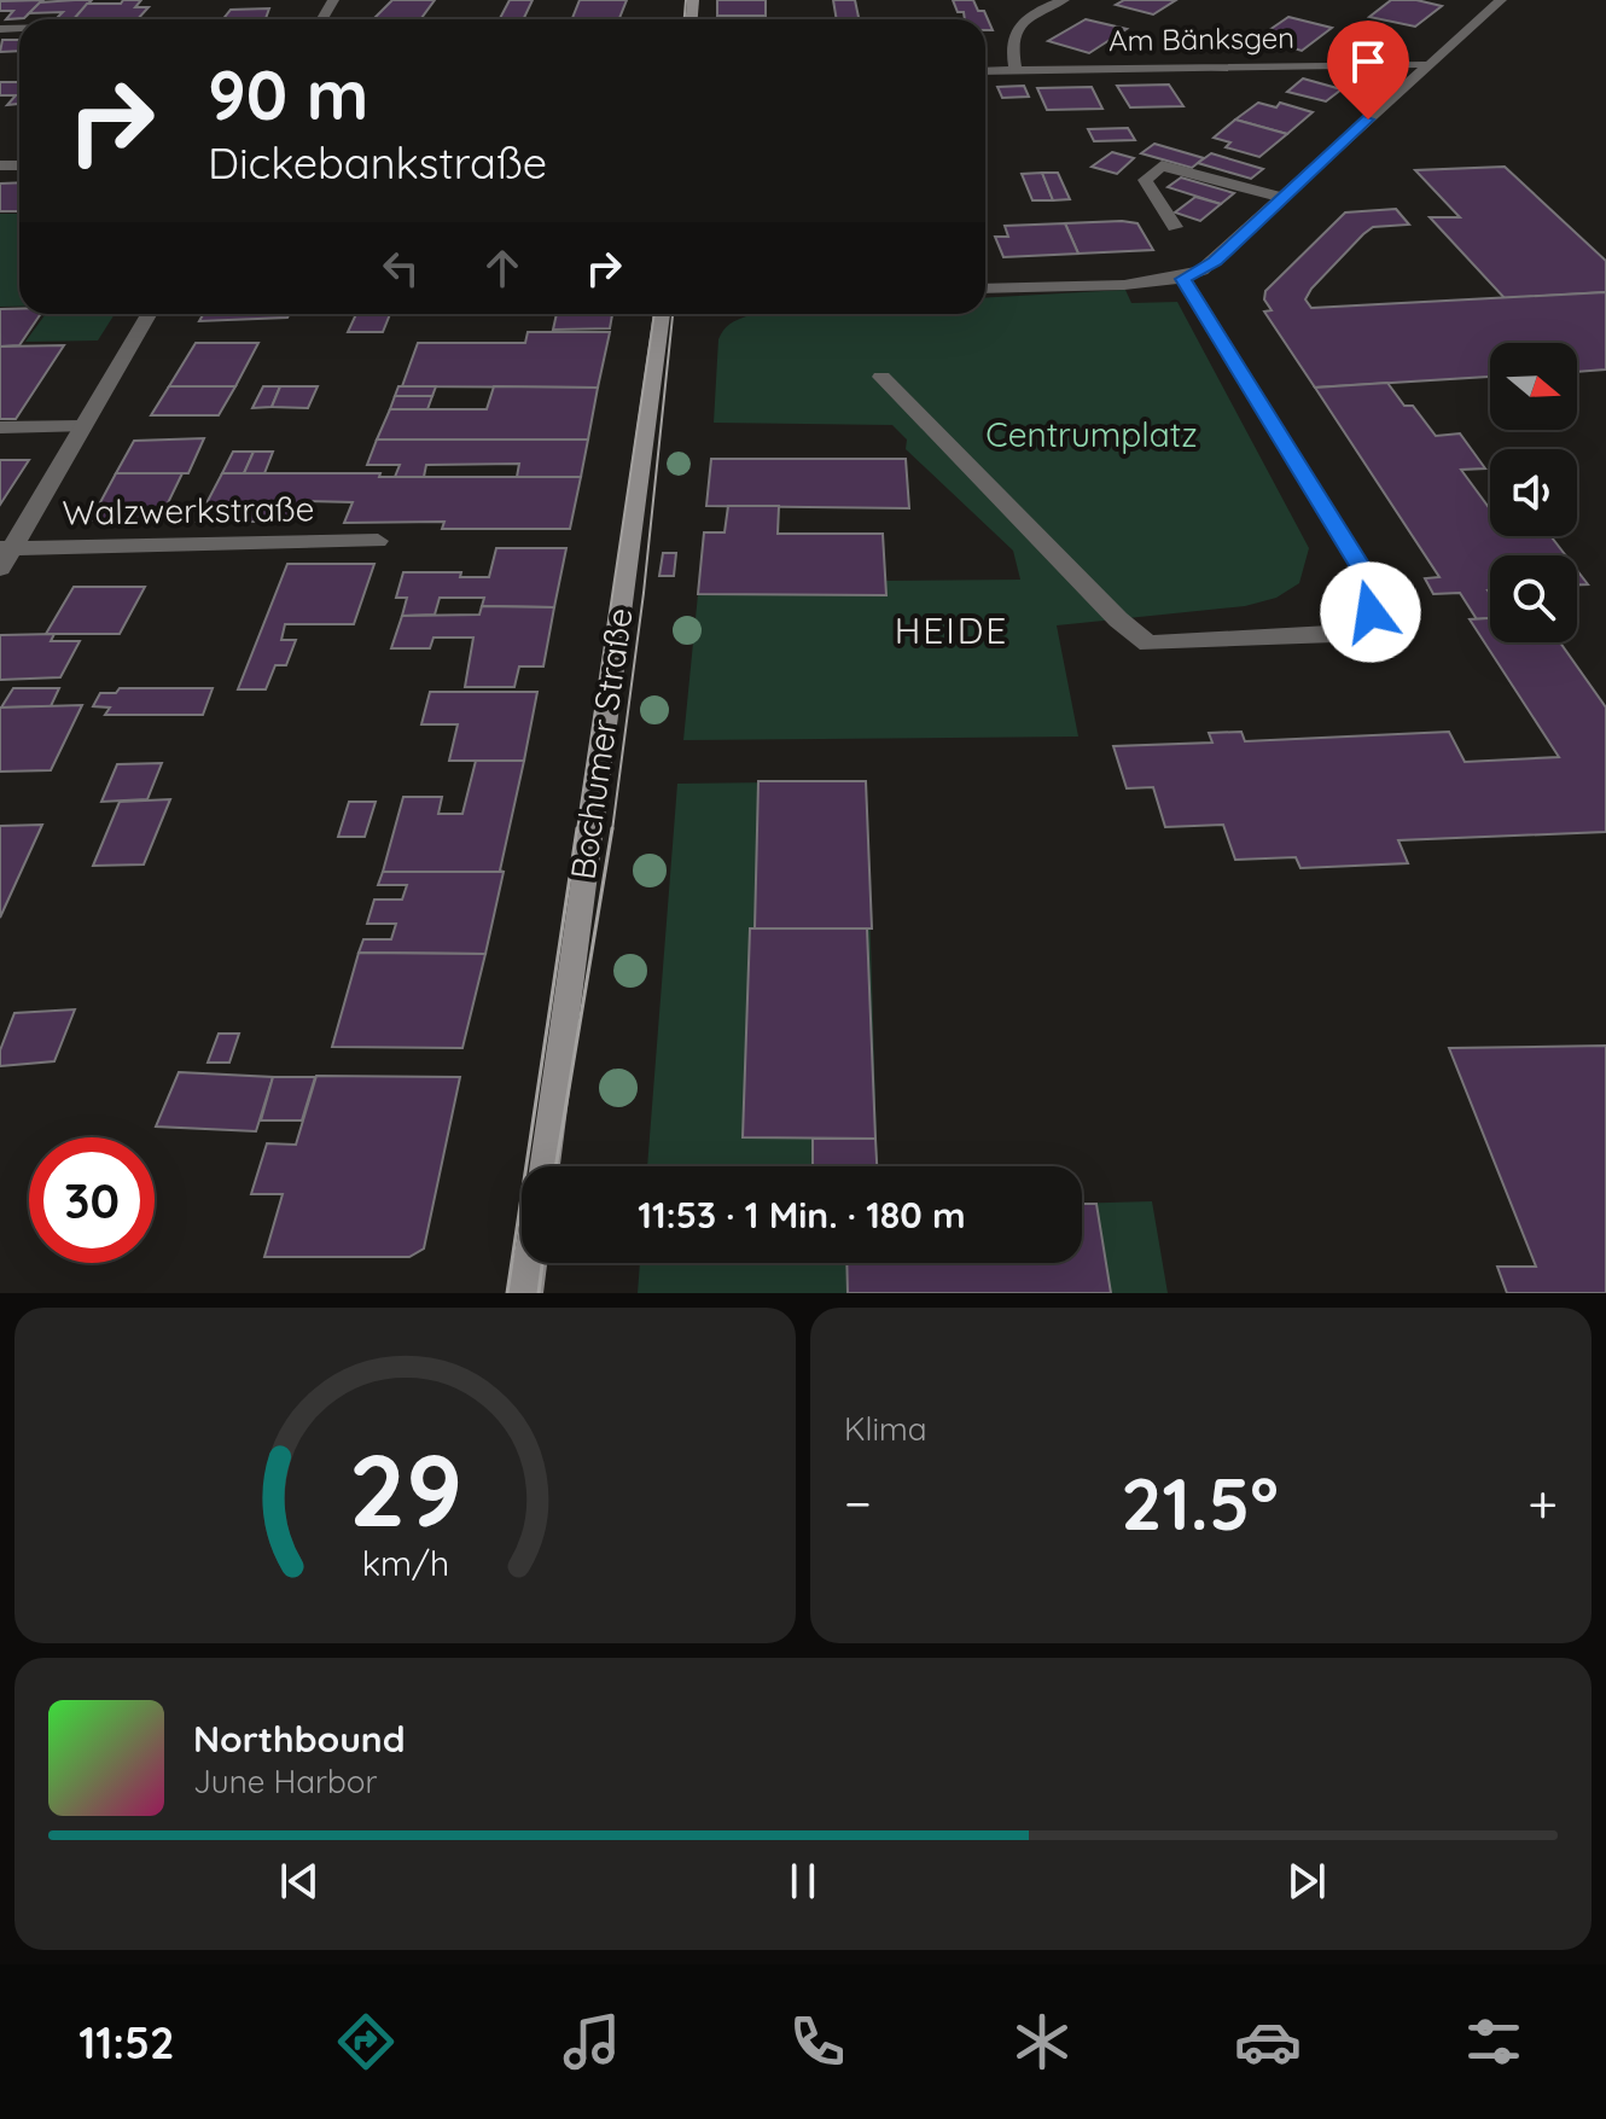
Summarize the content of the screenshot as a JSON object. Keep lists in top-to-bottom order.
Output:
{
  "streets": {
    "main road": ["Bochumer Straße"],
    "street": ["Am Bänksgen", "Walzwerkstraße"]
  },
  "districts": ["HEIDE"],
  "parks": ["Centrumplatz"],
  "north": "right",
  "page": {
    "turn": ["90 m", "Dickebankstraße"],
    "limit": "30",
    "trip": "11:53 · 1 Min. · 180 m",
    "tile": "Klima",
    "heat": ["−", "21.5°", "+"],
    "song": ["Northbound", "June Harbor"],
    "tabs": "11:52",
    "gauge": ["29", "km/h"]
  }
}
